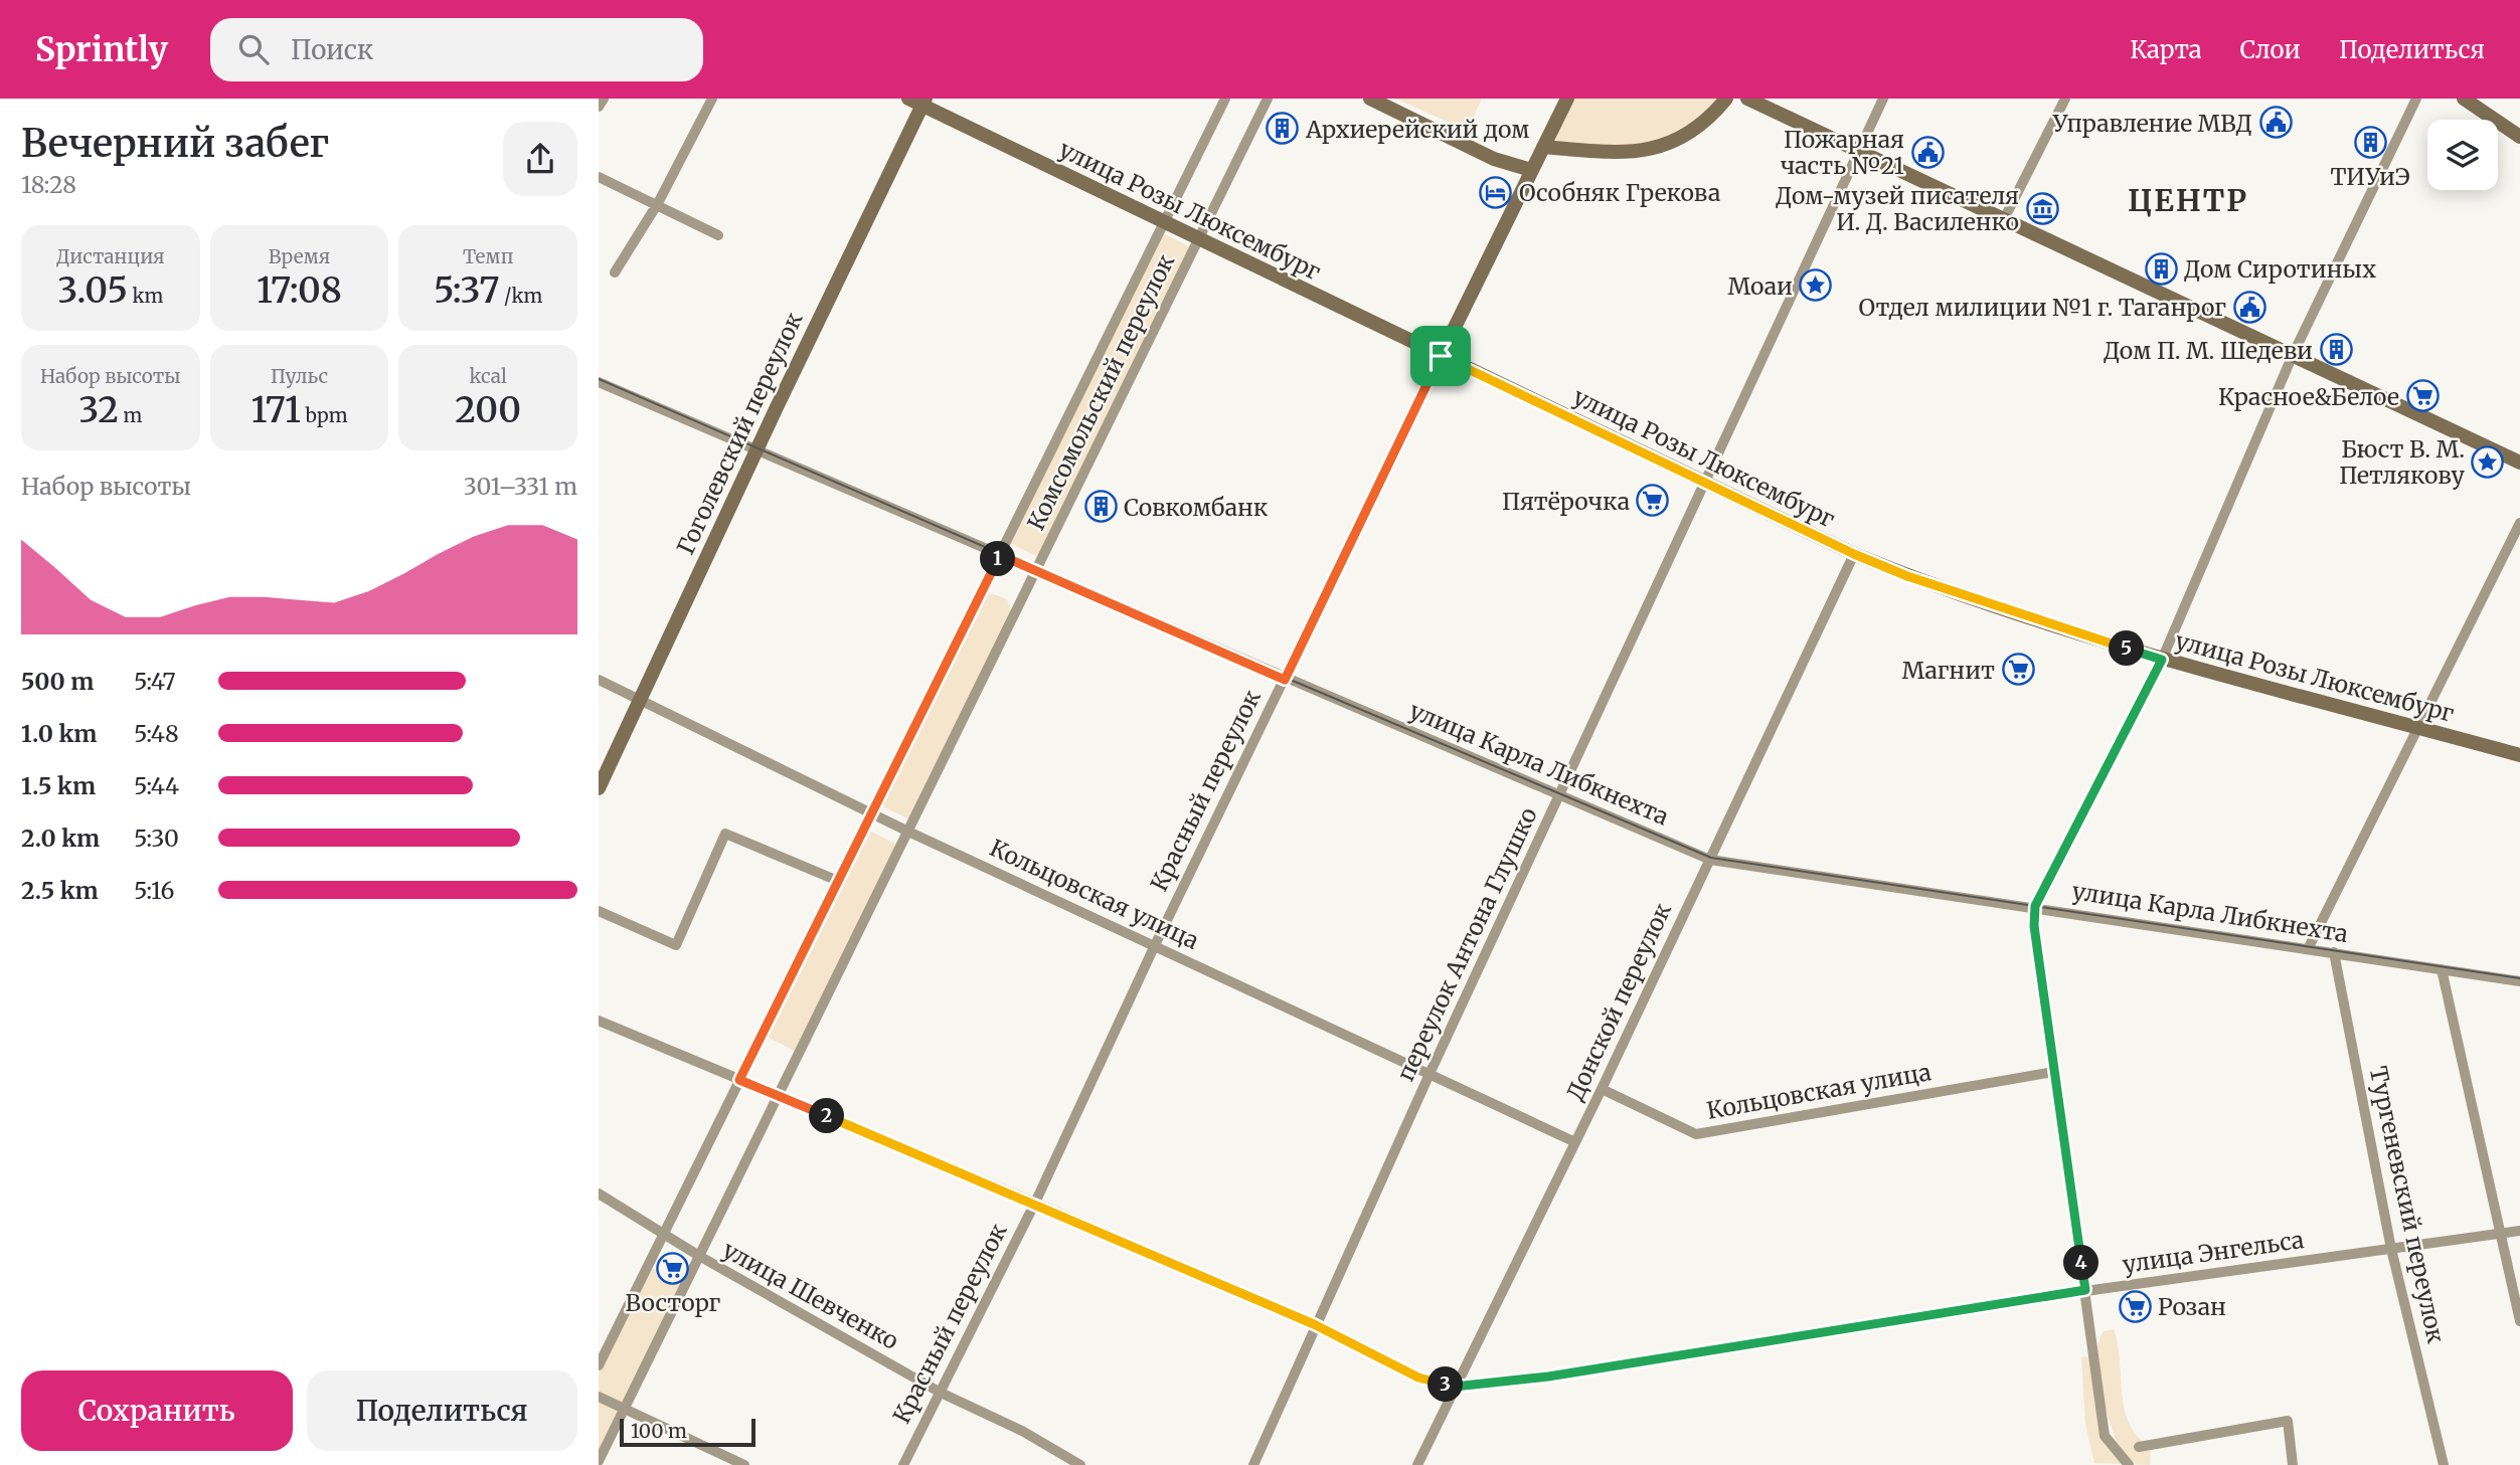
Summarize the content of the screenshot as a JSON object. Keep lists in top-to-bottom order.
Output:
{
  "streets": {
    "street": [
      "улица Розы Люксембург",
      "Комсомольский переулок",
      "Гоголевский переулок",
      "улица Карла Либкнехта",
      "Красный переулок",
      "Кольцовская улица",
      "переулок Антона Глушко",
      "Донской переулок",
      "Тургеневский переулок",
      "улица Энгельса",
      "улица Шевченко"
    ]
  },
  "crossings": [
    ["улица Розы Люксембург", "Комсомольский переулок"],
    ["улица Розы Люксембург", "Гоголевский переулок"],
    ["улица Розы Люксембург", "Красный переулок"],
    ["улица Розы Люксембург", "переулок Антона Глушко"],
    ["улица Розы Люксембург", "Донской переулок"],
    ["Комсомольский переулок", "улица Карла Либкнехта"],
    ["Комсомольский переулок", "Кольцовская улица"],
    ["Комсомольский переулок", "улица Энгельса"],
    ["Комсомольский переулок", "улица Шевченко"],
    ["Гоголевский переулок", "улица Карла Либкнехта"],
    ["Гоголевский переулок", "Кольцовская улица"],
    ["улица Карла Либкнехта", "Красный переулок"],
    ["улица Карла Либкнехта", "переулок Антона Глушко"],
    ["улица Карла Либкнехта", "Донской переулок"],
    ["улица Карла Либкнехта", "Тургеневский переулок"],
    ["Красный переулок", "Кольцовская улица"],
    ["Красный переулок", "улица Энгельса"],
    ["Красный переулок", "улица Шевченко"],
    ["Кольцовская улица", "переулок Антона Глушко"],
    ["Кольцовская улица", "Донской переулок"],
    ["переулок Антона Глушко", "улица Энгельса"],
    ["Донской переулок", "улица Энгельса"],
    ["Тургеневский переулок", "улица Энгельса"]
  ],
  "districts": ["ЦЕНТР"],
  "places": {
    "public building": ["Управление МВД", "Пожарная часть №21", "Отдел милиции №1 г. Таганрог"],
    "building": [
      "Архиерейский дом",
      "ТИУиЭ",
      "Дом Сиротиных",
      "Дом П. М. Шедеви",
      "Совкомбанк"
    ],
    "hotel": ["Особняк Грекова"],
    "museum": ["Дом-музей писателя И. Д. Василенко"],
    "place": ["Моаи", "Бюст В. М. Петлякову"],
    "supermarket": [
      "Красное&Белое",
      "Пятёрочка",
      "Магнит",
      "Восторг",
      "Розан"
    ]
  },
  "scale_bar": "100 m",
  "page": {
    "header": "Sprintly",
    "search": "Поиск",
    "nav": ["Карта", "Слои", "Поделиться"],
    "heading": ["Вечерний забег", "18:28"],
    "stats": [
      ["Дистанция", "3.05 km"],
      ["Время", "17:08"],
      ["Темп", "5:37 /km"],
      ["Набор высоты", "32 m"],
      ["Пульс", "171 bpm"],
      ["kcal", "200"]
    ],
    "chart": ["Набор высоты", "301–331 m"],
    "pins": [
      "1",
      "5",
      "2",
      "4",
      "3"
    ],
    "list": [
      {
        "name": "500 m",
        "note": "5:47"
      },
      {
        "name": "1.0 km",
        "note": "5:48"
      },
      {
        "name": "1.5 km",
        "note": "5:44"
      },
      {
        "name": "2.0 km",
        "note": "5:30"
      },
      {
        "name": "2.5 km",
        "note": "5:16"
      }
    ],
    "buttons": ["Сохранить", "Поделиться"],
    "scale": "100 m"
  }
}
